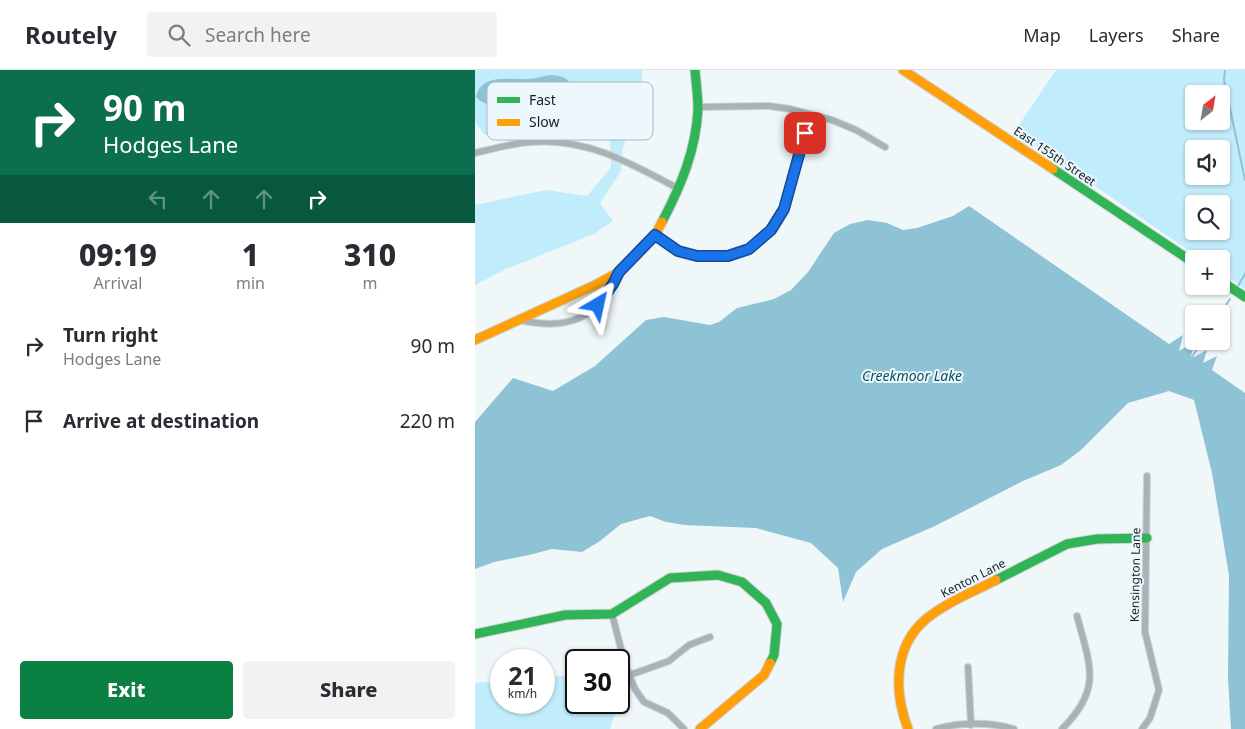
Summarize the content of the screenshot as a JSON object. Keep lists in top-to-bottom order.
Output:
{
  "streets": {
    "street": ["East 155th Street", "Kensington Lane", "Kenton Lane"]
  },
  "crossings": [
    ["Kensington Lane", "Kenton Lane"]
  ],
  "water": ["Creekmoor Lake"],
  "legend": ["Fast", "Slow"],
  "north": "top right",
  "page": {
    "header": "Routely",
    "search": "Search here",
    "nav": ["Map", "Layers", "Share"],
    "turn": ["90 m", "Hodges Lane"],
    "map_buttons": ["+", "−"],
    "eta": [
      "09:19",
      "Arrival",
      "1",
      "min",
      "310",
      "m"
    ],
    "list": [
      {
        "name": "Turn right",
        "note": "Hodges Lane",
        "value": "90 m"
      },
      {
        "name": "Arrive at destination",
        "value": "220 m"
      }
    ],
    "speed": "21 km/h",
    "limit": "30",
    "buttons": ["Exit", "Share"]
  }
}
